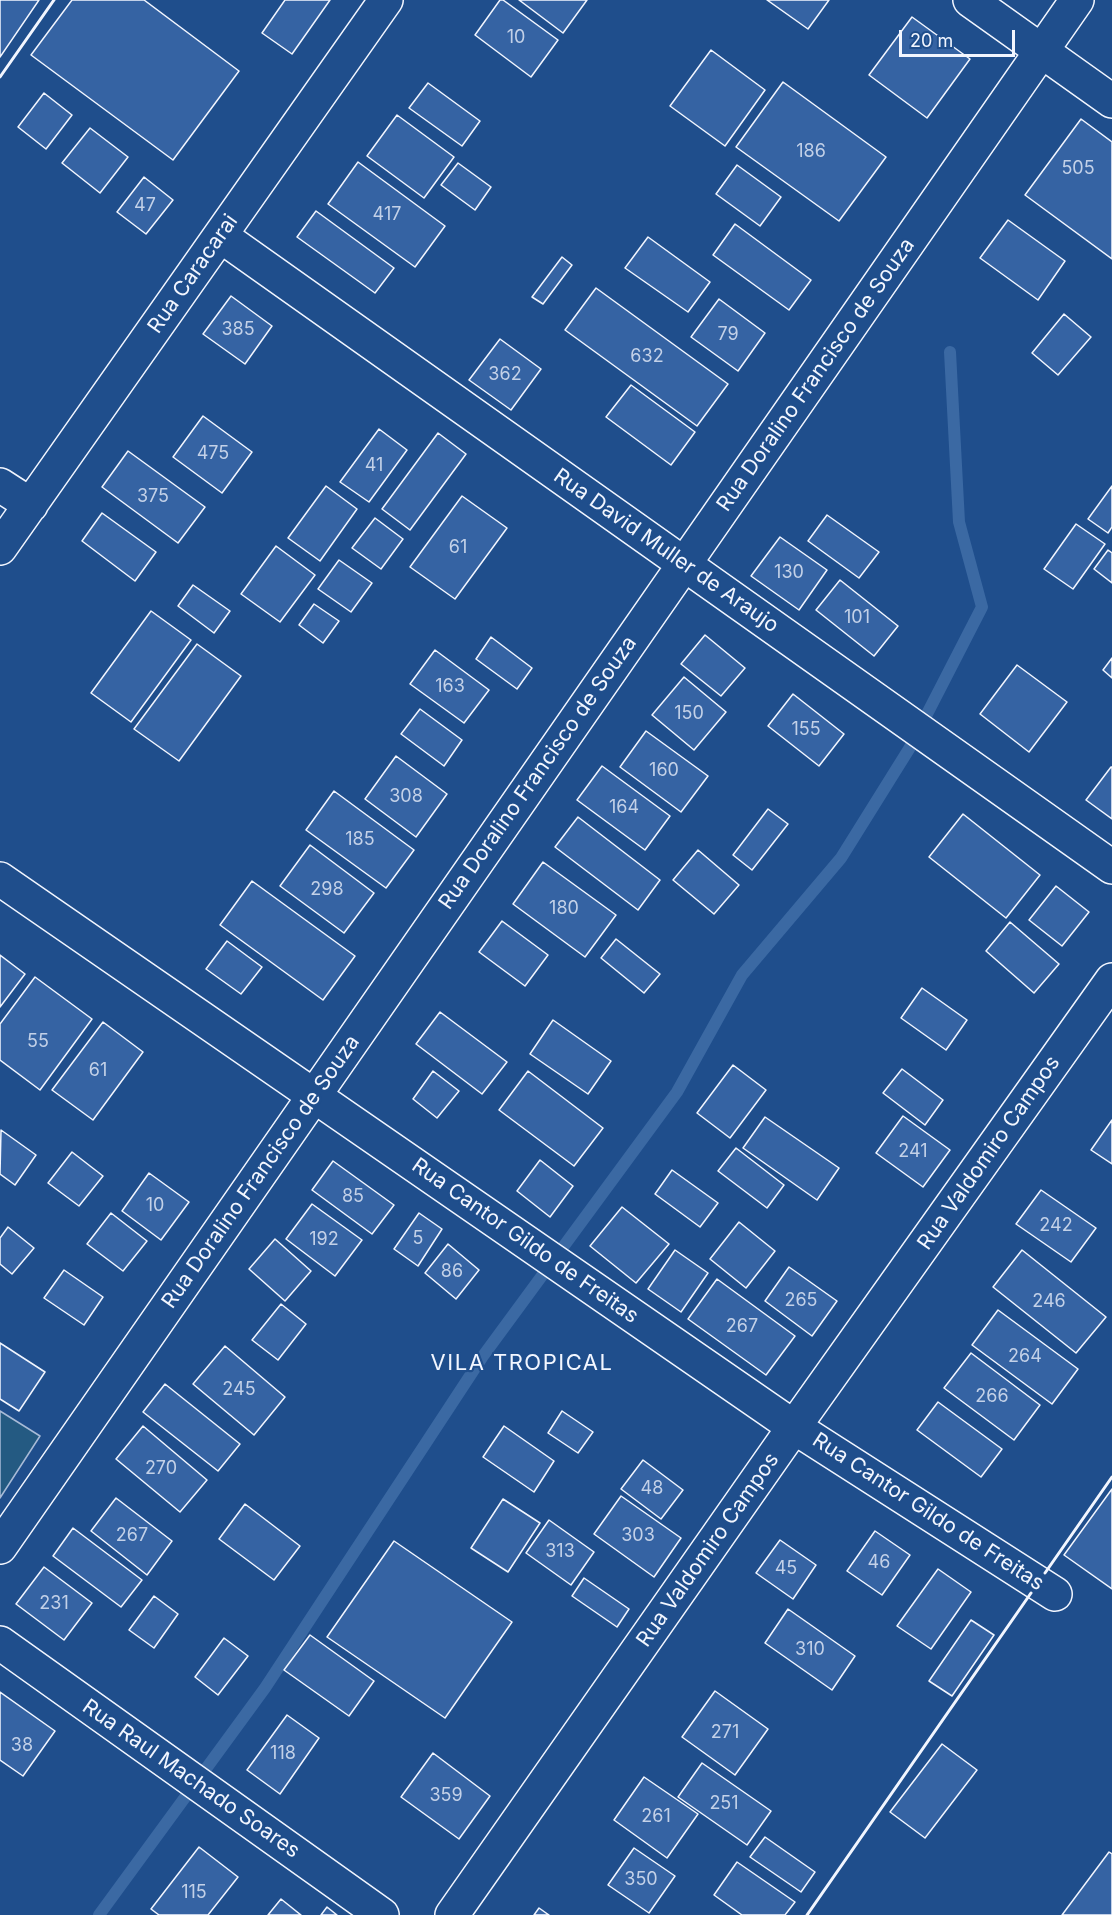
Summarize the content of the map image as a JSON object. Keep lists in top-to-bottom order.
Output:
{
  "streets": {
    "street": [
      "Rua Caracarai",
      "Rua Doralino Francisco de Souza",
      "Rua David Muller de Araujo",
      "Rua Valdomiro Campos",
      "Rua Cantor Gildo de Freitas",
      "Rua Raul Machado Soares"
    ]
  },
  "crossings": [
    ["Rua Caracarai", "Rua David Muller de Araujo"],
    ["Rua Doralino Francisco de Souza", "Rua David Muller de Araujo"],
    ["Rua Doralino Francisco de Souza", "Rua Cantor Gildo de Freitas"],
    ["Rua Valdomiro Campos", "Rua Cantor Gildo de Freitas"]
  ],
  "districts": ["VILA TROPICAL"],
  "house_numbers": [
    "10",
    "186",
    "505",
    "47",
    "417",
    "385",
    "79",
    "632",
    "362",
    "475",
    "41",
    "375",
    "61",
    "130",
    "101",
    "163",
    "150",
    "155",
    "160",
    "308",
    "164",
    "185",
    "298",
    "180",
    "55",
    "61",
    "241",
    "85",
    "10",
    "242",
    "5",
    "192",
    "86",
    "265",
    "246",
    "267",
    "264",
    "245",
    "266",
    "270",
    "48",
    "267",
    "303",
    "313",
    "46",
    "45",
    "231",
    "310",
    "271",
    "38",
    "118",
    "359",
    "251",
    "261",
    "350",
    "115"
  ],
  "scale_bar": "20 m"
}
